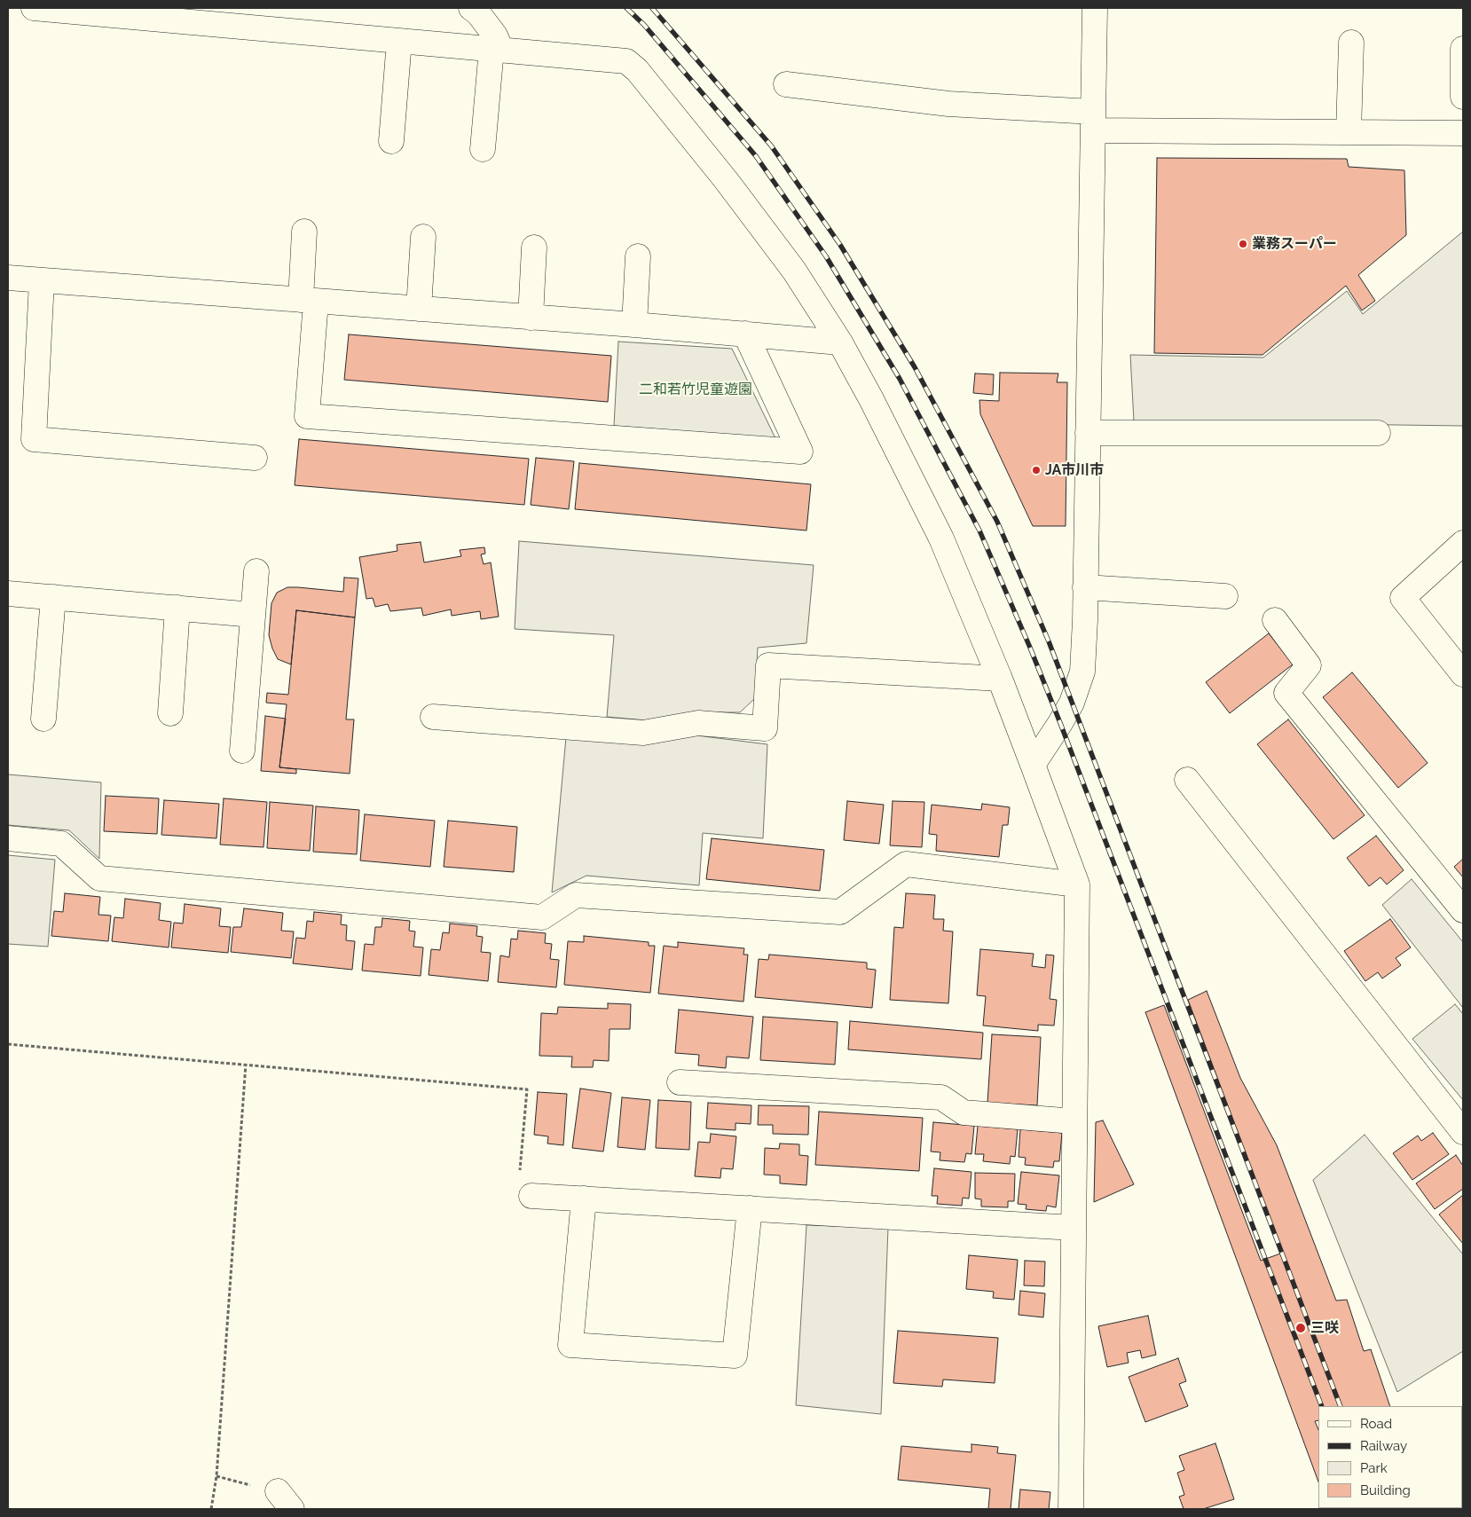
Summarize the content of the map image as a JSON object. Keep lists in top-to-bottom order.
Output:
{
  "parks": ["二和若竹児童遊園"],
  "places": ["業務スーパー", "JA市川市", "三咲"],
  "legend": [
    "Road",
    "Railway",
    "Park",
    "Building"
  ]
}
